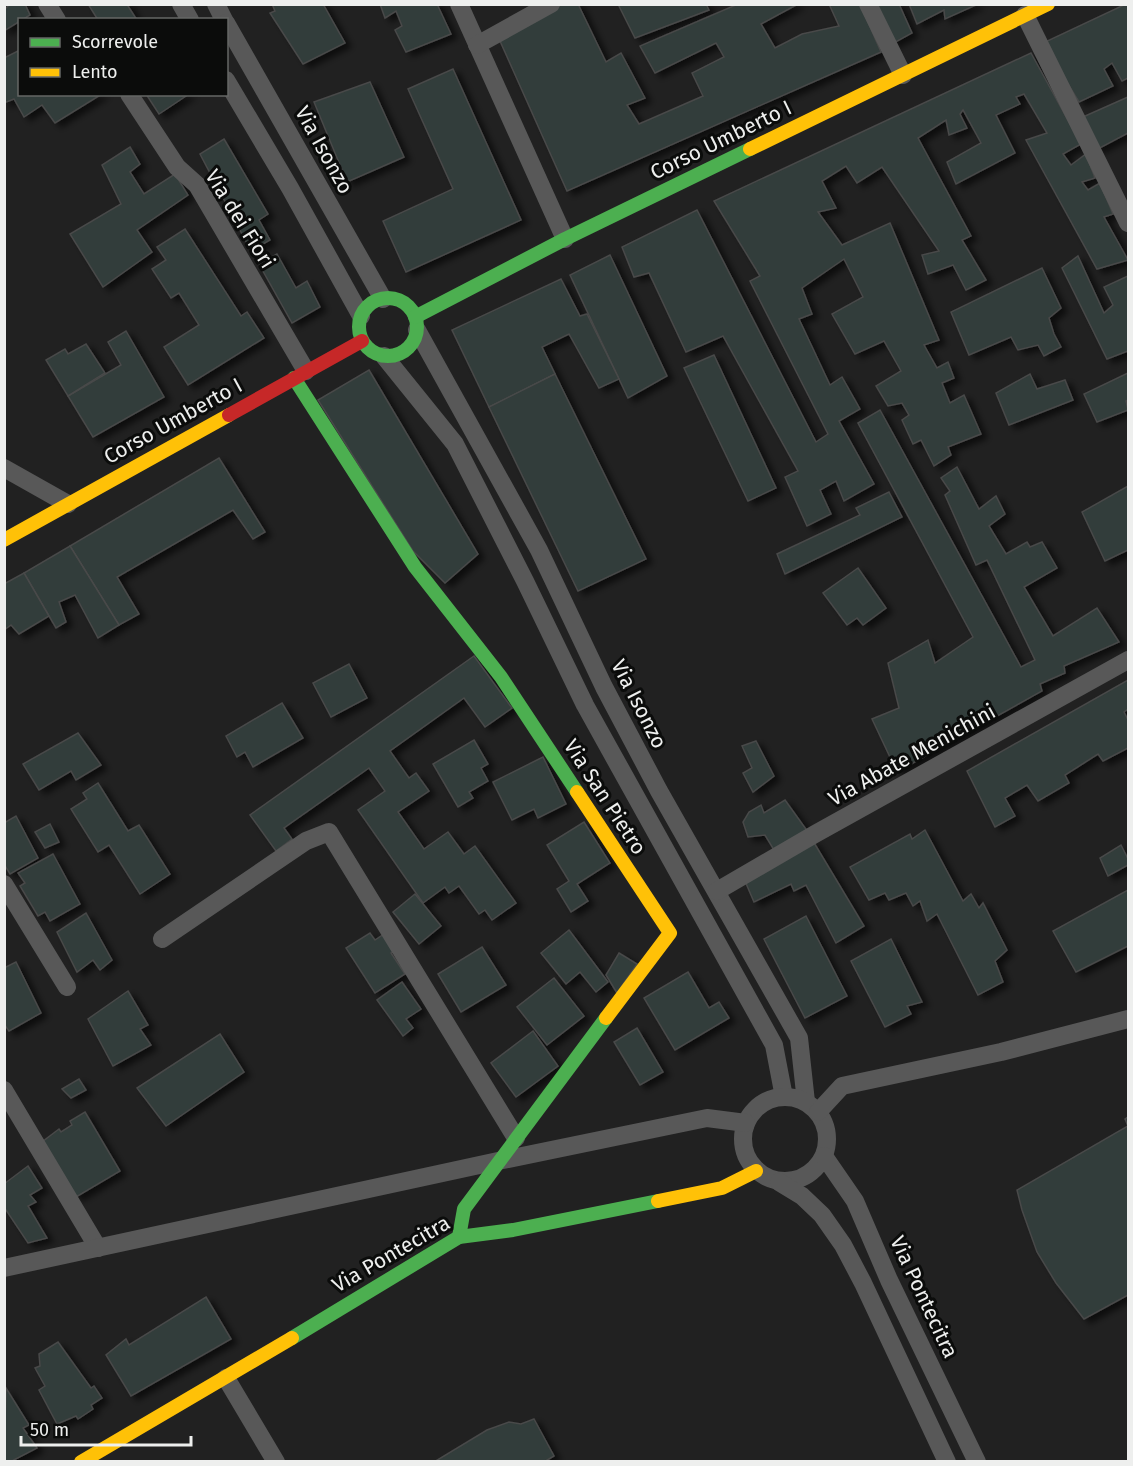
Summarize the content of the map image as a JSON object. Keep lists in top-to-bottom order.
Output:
{
  "streets": {
    "street": [
      "Corso Umberto I",
      "Via Isonzo",
      "Via dei Fiori",
      "Via Abate Menichini",
      "Via San Pietro",
      "Via Pontecitra"
    ]
  },
  "crossings": [
    ["Corso Umberto I", "Via Isonzo"],
    ["Corso Umberto I", "Via dei Fiori"],
    ["Corso Umberto I", "Via San Pietro"],
    ["Via Isonzo", "Via Abate Menichini"],
    ["Via Isonzo", "Via Pontecitra"],
    ["Via dei Fiori", "Via San Pietro"],
    ["Via San Pietro", "Via Pontecitra"]
  ],
  "legend": ["Scorrevole", "Lento"],
  "scale_bar": "50 m"
}
